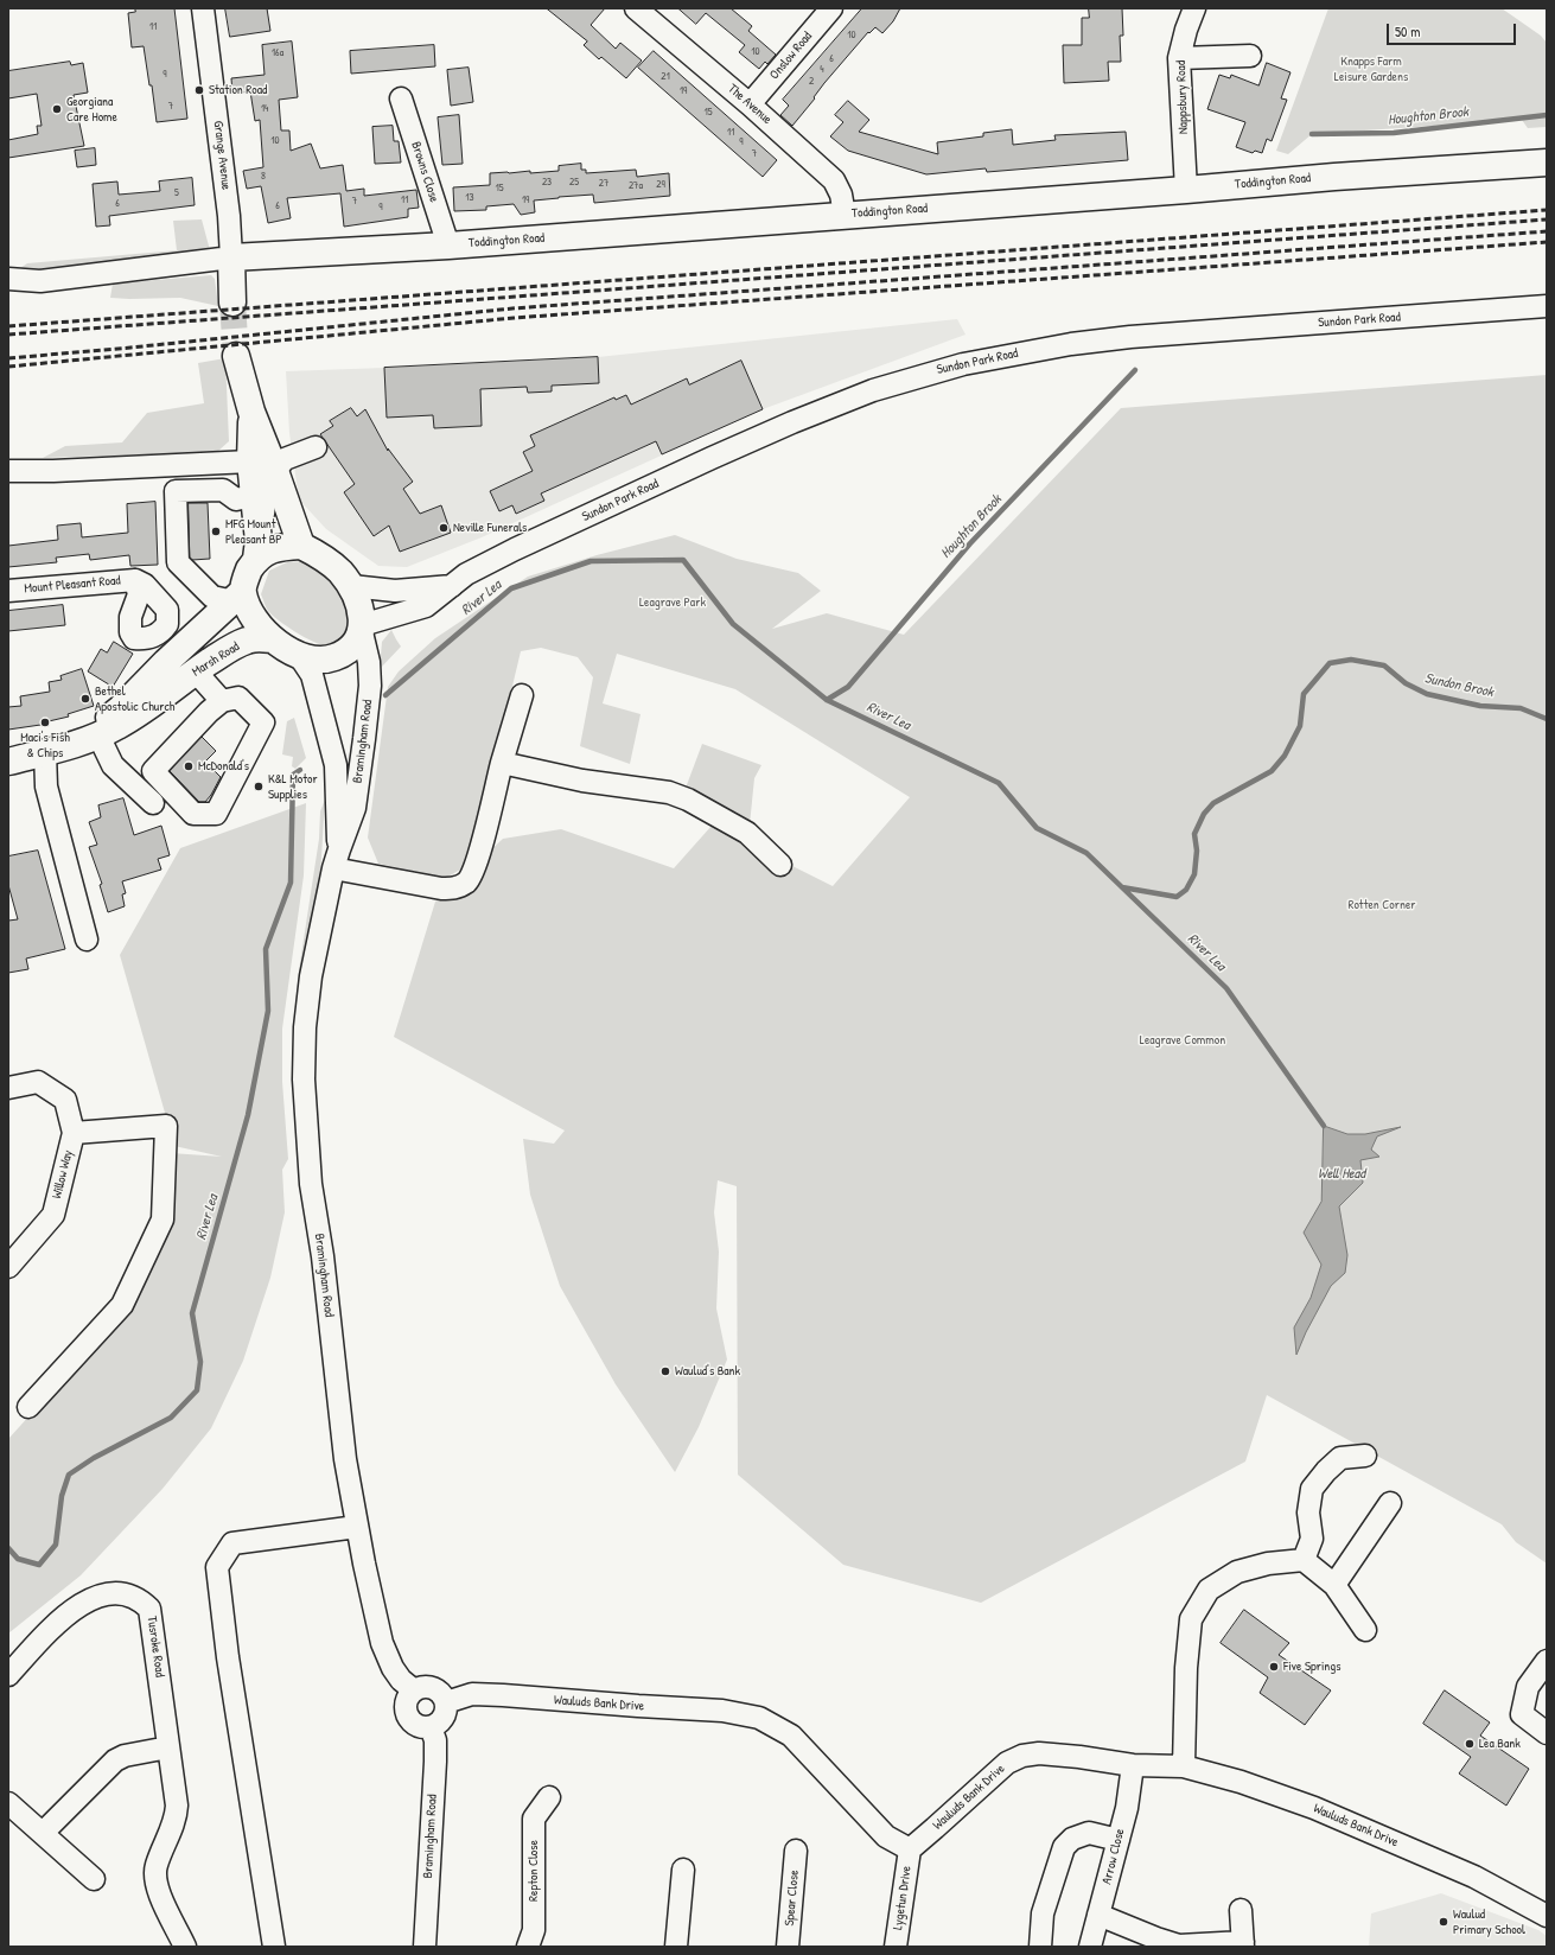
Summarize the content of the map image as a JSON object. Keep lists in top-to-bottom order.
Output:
{
  "streets": {
    "main road": ["Grange Avenue", "Toddington Road", "Marsh Road"],
    "street": [
      "Onslow Road",
      "Nappsbury Road",
      "The Avenue",
      "Browns Close",
      "Sundon Park Road",
      "Mount Pleasant Road",
      "Bramingham Road",
      "Willow Way",
      "Tusroke Road",
      "Wauluds Bank Drive",
      "Arrow Close",
      "Repton Close",
      "Spear Close",
      "Lygetun Drive"
    ]
  },
  "crossings": [
    ["Onslow Road", "The Avenue"],
    ["Nappsbury Road", "Toddington Road"],
    ["The Avenue", "Toddington Road"],
    ["Grange Avenue", "Toddington Road"],
    ["Browns Close", "Toddington Road"],
    ["Sundon Park Road", "Marsh Road"],
    ["Sundon Park Road", "Bramingham Road"],
    ["Marsh Road", "Bramingham Road"],
    ["Bramingham Road", "Wauluds Bank Drive"],
    ["Wauluds Bank Drive", "Arrow Close"],
    ["Wauluds Bank Drive", "Lygetun Drive"]
  ],
  "water": [
    "Houghton Brook",
    "River Lea",
    "Sundon Brook",
    "Well Head"
  ],
  "parks": [
    "Knapps Farm Leisure Gardens",
    "Leagrave Park",
    "Rotten Corner",
    "Leagrave Common"
  ],
  "places": [
    "Station Road",
    "Georgiana Care Home",
    "Neville Funerals",
    "MFG Mount Pleasant BP",
    "Bethel Apostolic Church",
    "Maci's Fish & Chips",
    "McDonald's",
    "K&L Motor Supplies",
    "Waulud's Bank",
    "Five Springs",
    "Lea Bank",
    "Waulud Primary School"
  ],
  "house_numbers": [
    "11",
    "10",
    "10",
    "16a",
    "6",
    "4",
    "9",
    "21",
    "2",
    "19",
    "7",
    "14",
    "15",
    "11",
    "10",
    "9",
    "7",
    "8",
    "23",
    "25",
    "27",
    "29",
    "27a",
    "15",
    "5",
    "13",
    "11",
    "19",
    "7",
    "6",
    "6",
    "9"
  ],
  "scale_bar": "50 m"
}
